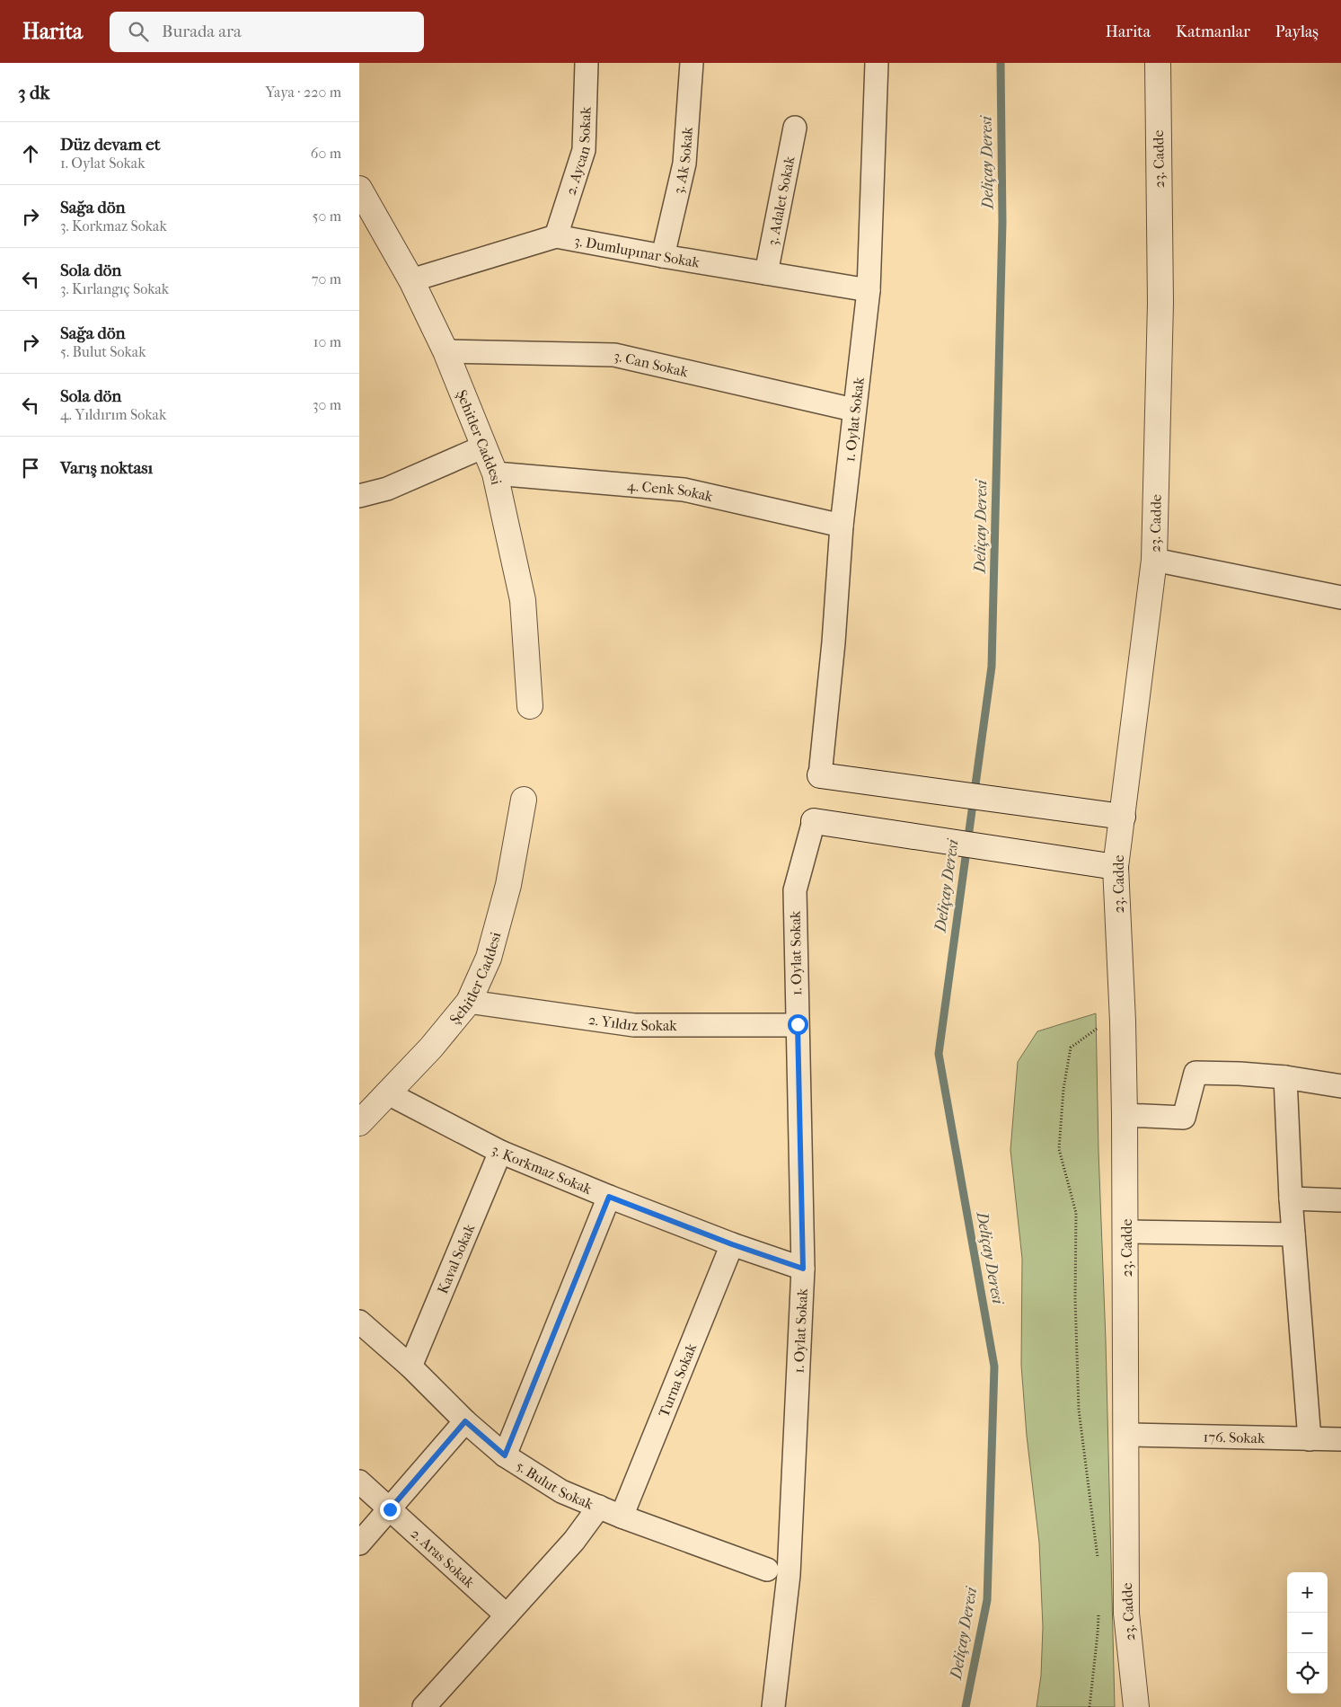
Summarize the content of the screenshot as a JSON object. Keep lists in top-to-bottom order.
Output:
{
  "streets": {
    "street": [
      "2. Aycan Sokak",
      "23. Cadde",
      "3. Ak Sokak",
      "3. Adalet Sokak",
      "3. Dumlupınar Sokak",
      "3. Can Sokak",
      "1. Oylat Sokak",
      "Şehitler Caddesi",
      "4. Cenk Sokak",
      "2. Yıldız Sokak",
      "3. Korkmaz Sokak",
      "Kaval Sokak",
      "Turna Sokak",
      "176. Sokak",
      "5. Bulut Sokak",
      "2. Aras Sokak"
    ]
  },
  "crossings": [
    ["2. Aycan Sokak", "3. Dumlupınar Sokak"],
    ["23. Cadde", "176. Sokak"],
    ["3. Ak Sokak", "3. Dumlupınar Sokak"],
    ["3. Adalet Sokak", "3. Dumlupınar Sokak"],
    ["3. Dumlupınar Sokak", "1. Oylat Sokak"],
    ["3. Dumlupınar Sokak", "Şehitler Caddesi"],
    ["3. Can Sokak", "1. Oylat Sokak"],
    ["3. Can Sokak", "Şehitler Caddesi"],
    ["1. Oylat Sokak", "4. Cenk Sokak"],
    ["1. Oylat Sokak", "2. Yıldız Sokak"],
    ["1. Oylat Sokak", "3. Korkmaz Sokak"],
    ["Şehitler Caddesi", "4. Cenk Sokak"],
    ["Şehitler Caddesi", "2. Yıldız Sokak"],
    ["Şehitler Caddesi", "3. Korkmaz Sokak"],
    ["3. Korkmaz Sokak", "Kaval Sokak"],
    ["3. Korkmaz Sokak", "Turna Sokak"],
    ["Kaval Sokak", "5. Bulut Sokak"],
    ["Turna Sokak", "5. Bulut Sokak"]
  ],
  "water": ["Deliçay Deresi"],
  "page": {
    "header": "Harita",
    "search": "Burada ara",
    "nav": ["Harita", "Katmanlar", "Paylaş"],
    "heading": ["3 dk", "Yaya · 220 m"],
    "list": [
      ["Düz devam et", "1. Oylat Sokak", "60 m"],
      ["Sağa dön", "3. Korkmaz Sokak", "50 m"],
      ["Sola dön", "3. Kırlangıç Sokak", "70 m"],
      ["Sağa dön", "5. Bulut Sokak", "10 m"],
      ["Sola dön", "4. Yıldırım Sokak", "30 m"],
      "Varış noktası"
    ],
    "map_buttons": ["+", "−"]
  }
}
